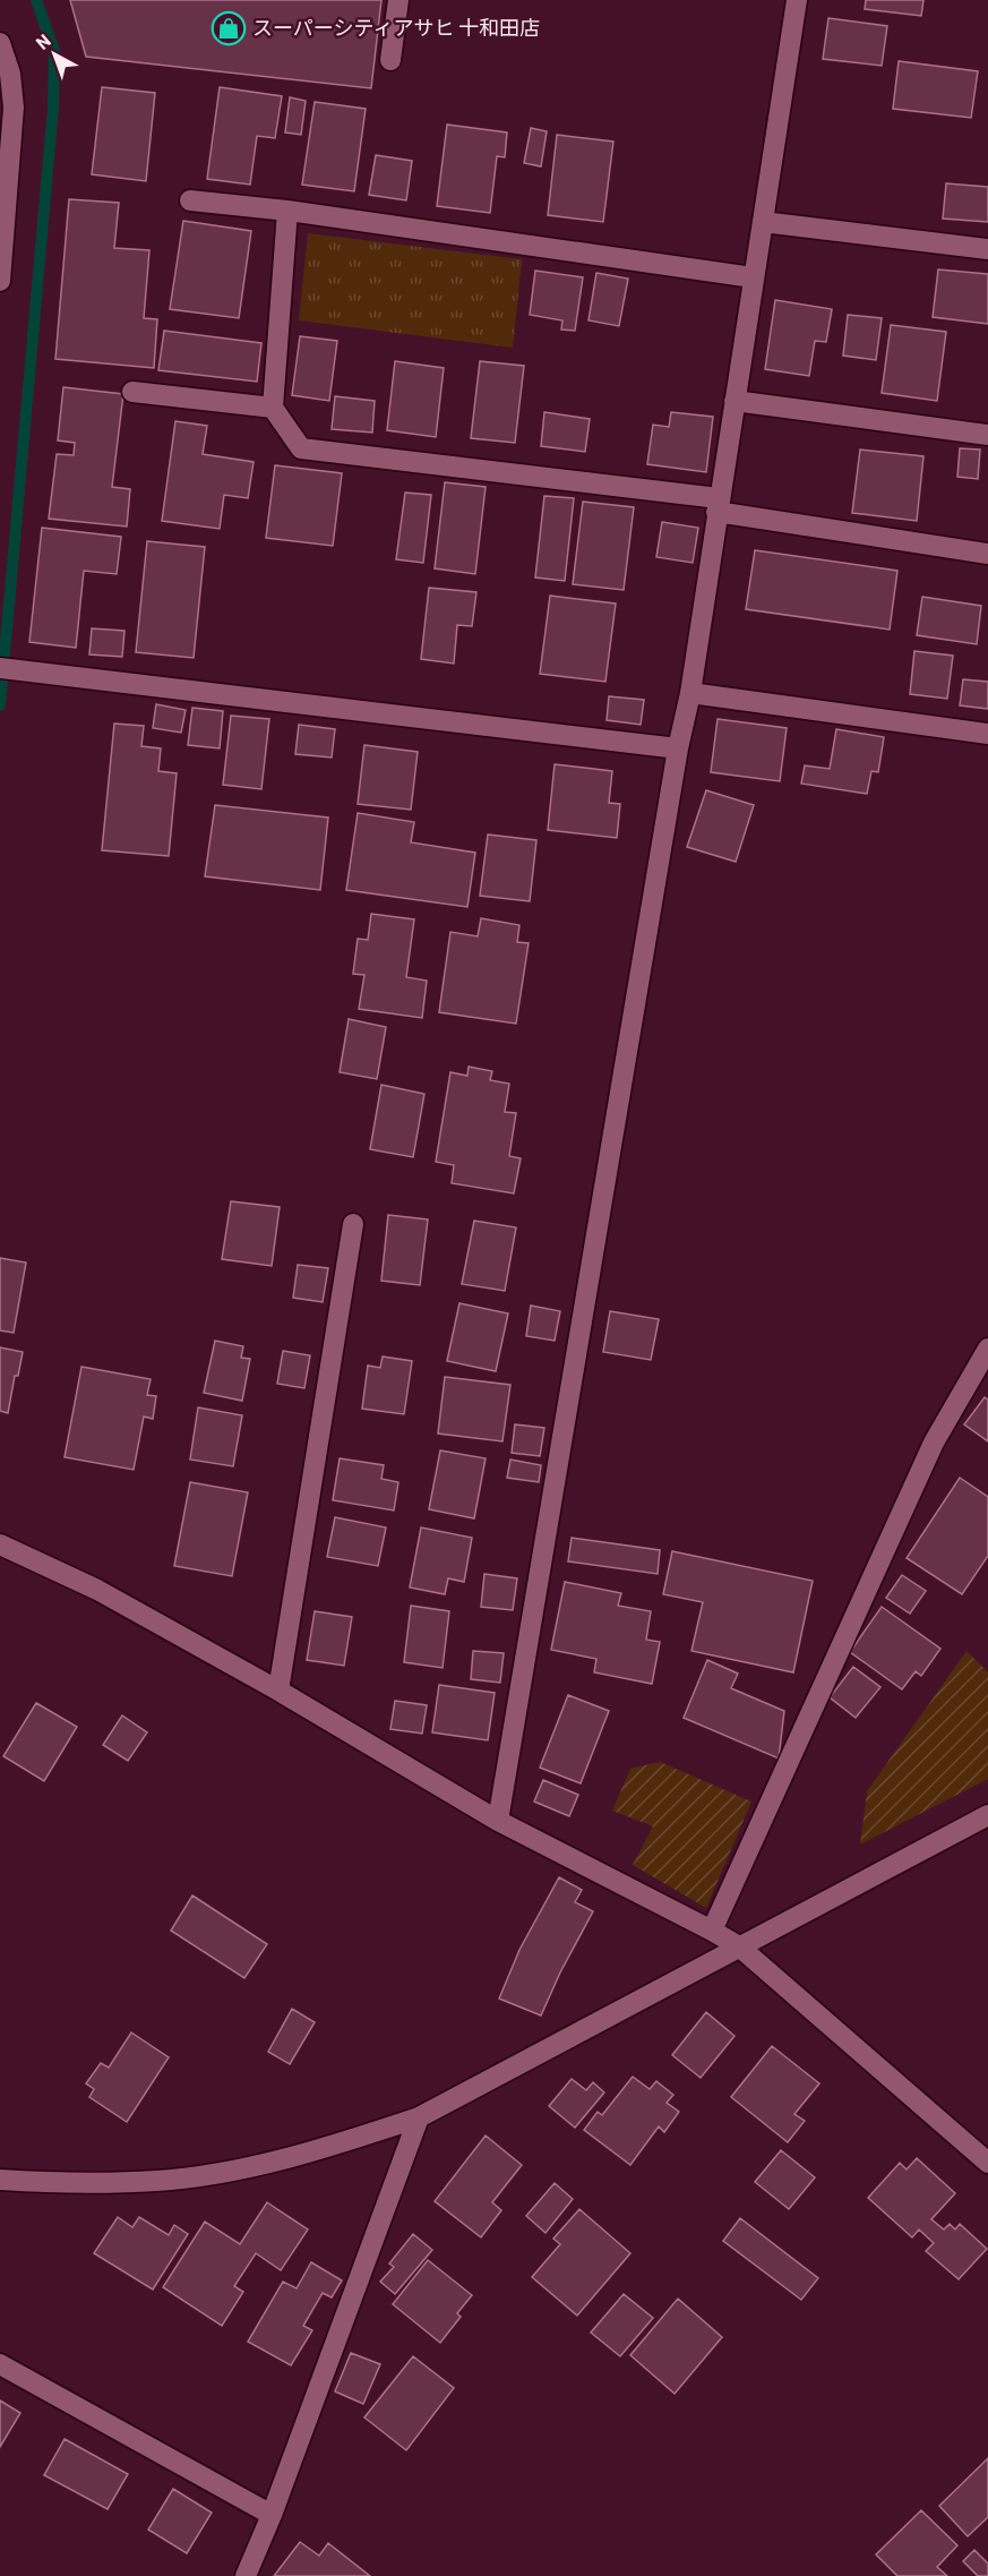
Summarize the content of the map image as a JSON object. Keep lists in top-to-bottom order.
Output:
{
  "places": {
    "shop": ["スーパーシティアサヒ 十和田店"]
  },
  "north": "top left"
}
